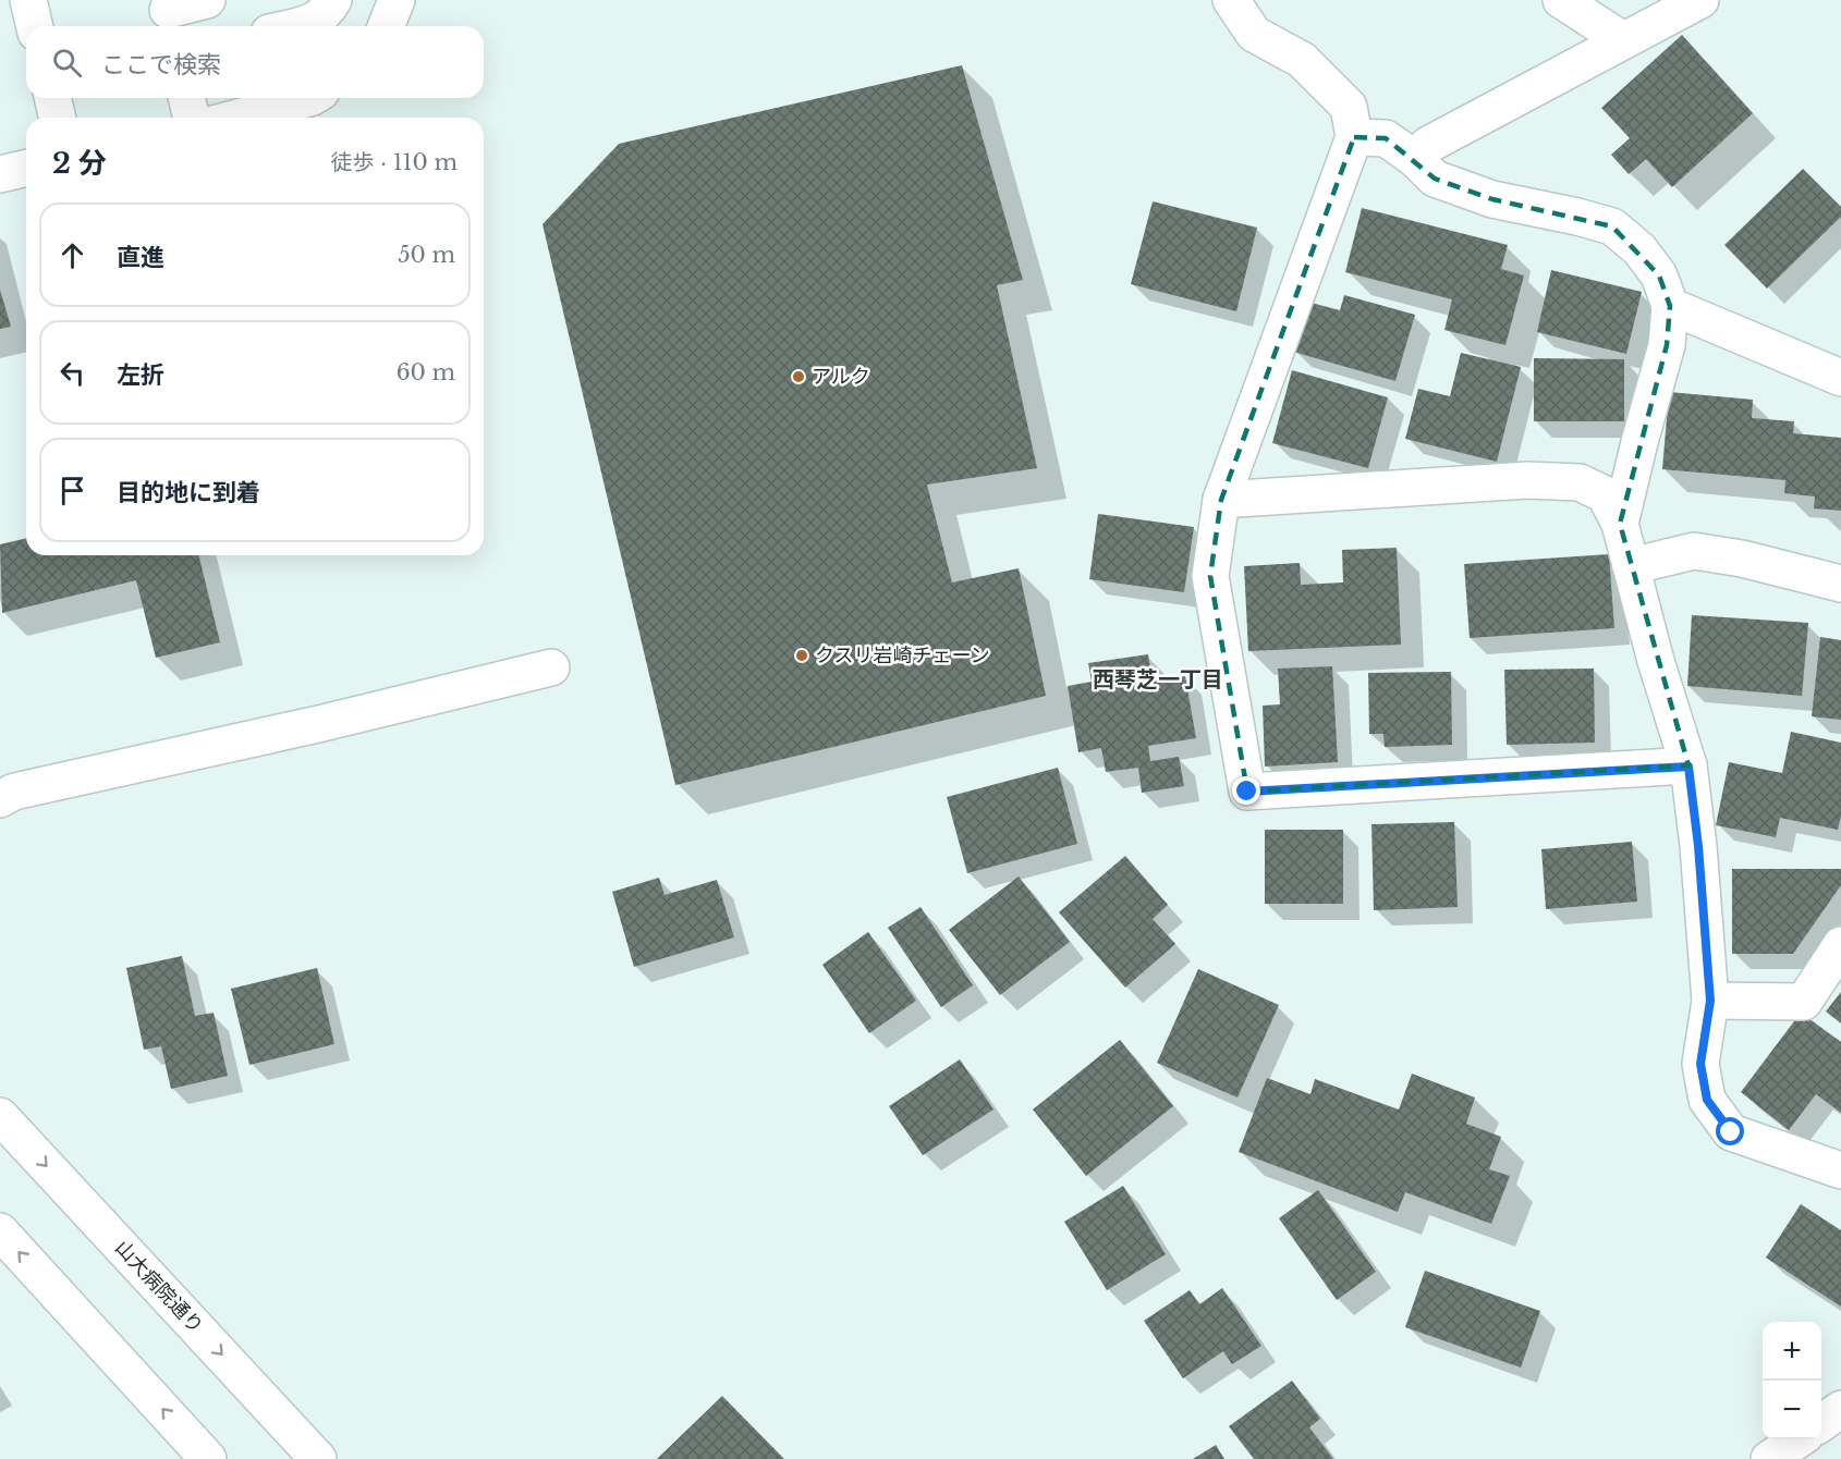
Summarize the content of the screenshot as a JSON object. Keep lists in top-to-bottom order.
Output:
{
  "streets": {
    "street": ["山大病院通り"]
  },
  "districts": ["西琴芝一丁目"],
  "places": ["アルク", "クスリ岩崎チェーン"],
  "page": {
    "search": "ここで検索",
    "heading": ["2 分", "徒歩 · 110 m"],
    "list": [
      ["直進", "50 m"],
      ["左折", "60 m"],
      "目的地に到着"
    ],
    "map_buttons": ["+", "−"]
  }
}
